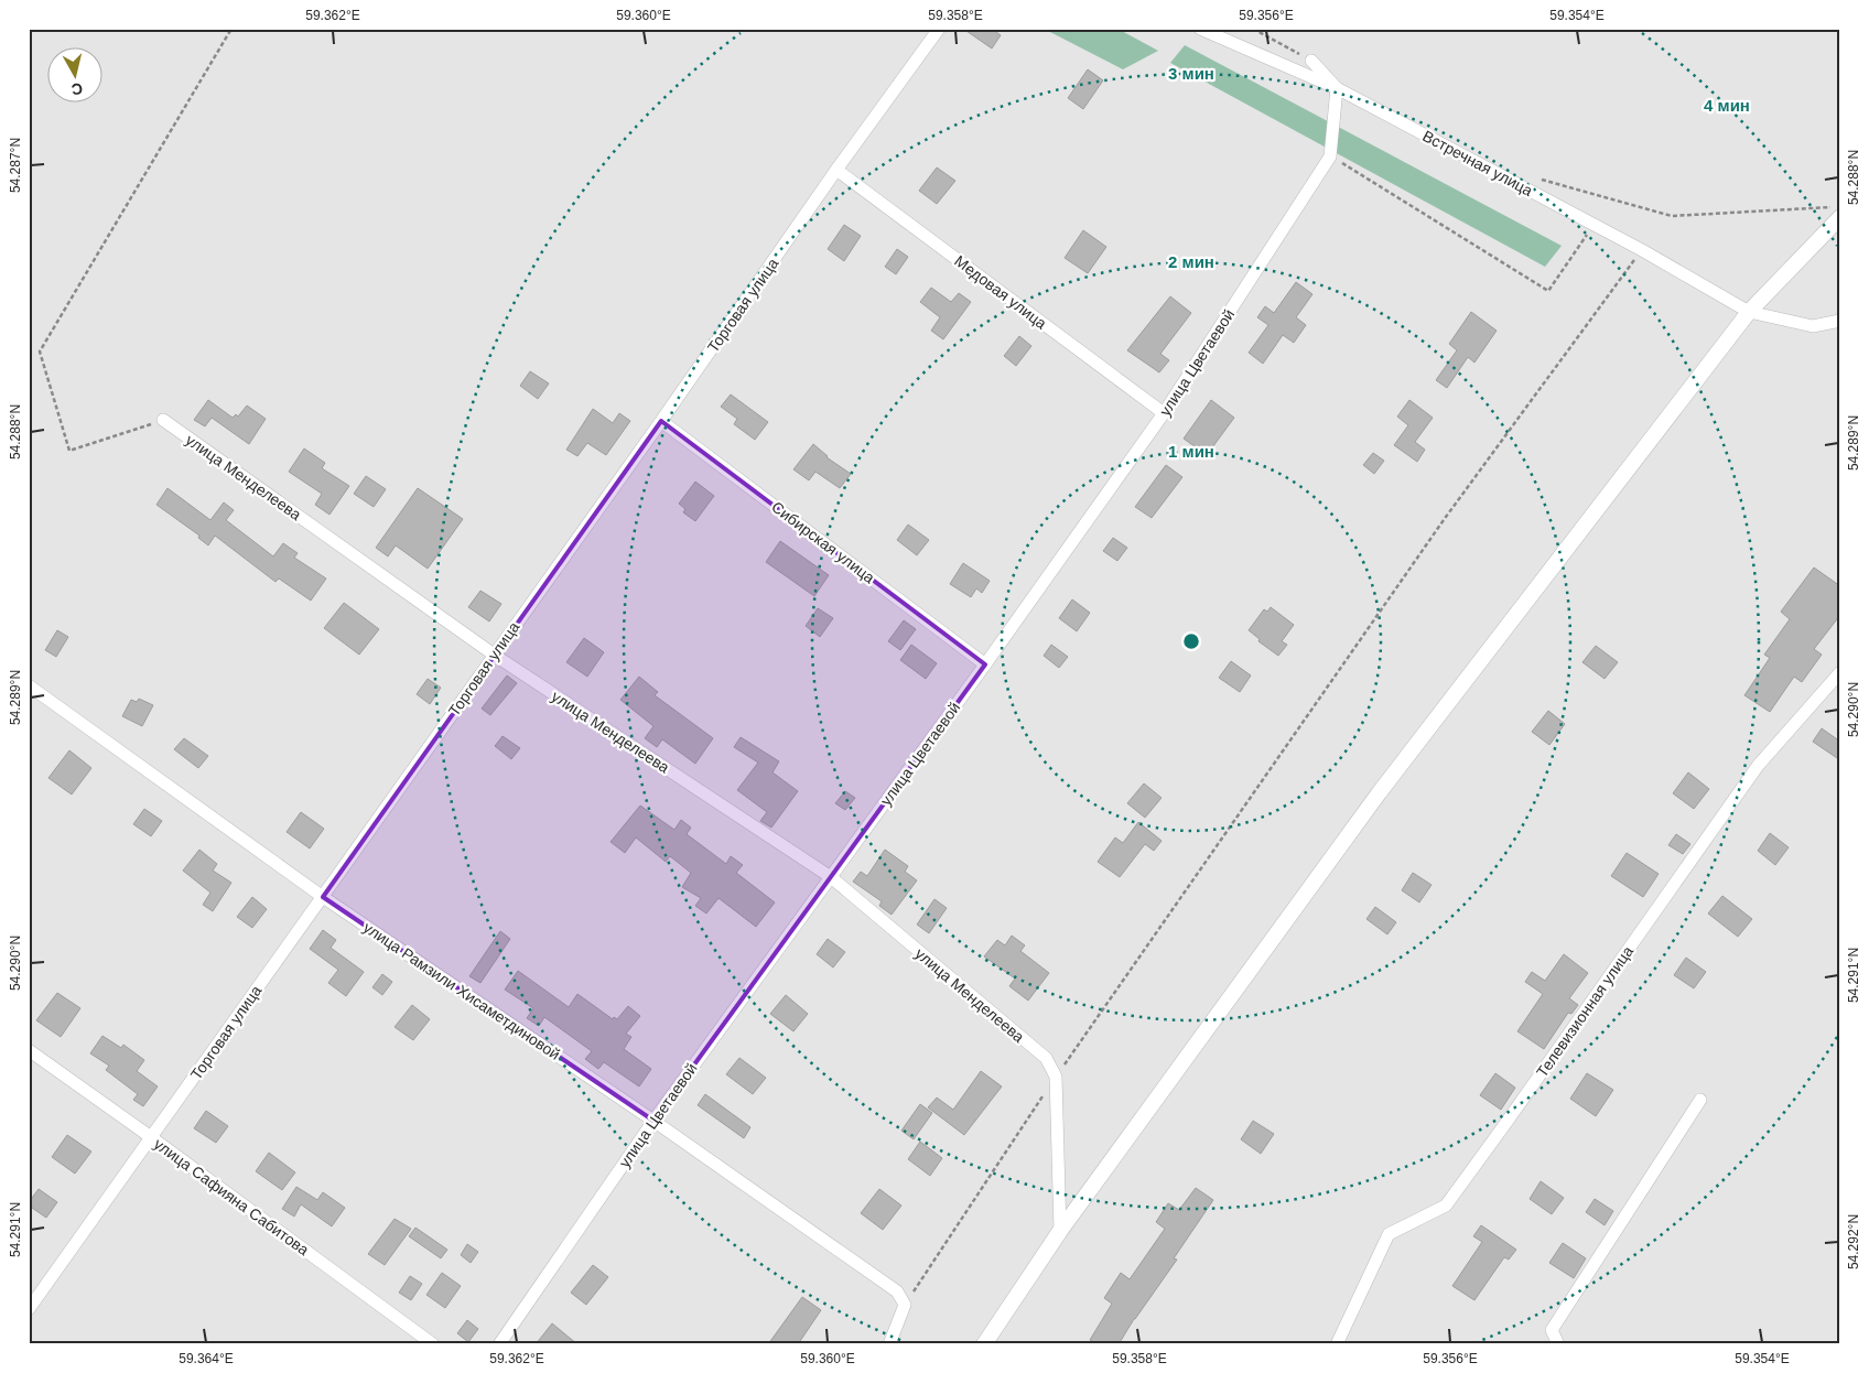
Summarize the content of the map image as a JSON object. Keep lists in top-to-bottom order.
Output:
{
  "streets": {
    "street": [
      "Встречная улица",
      "Медовая улица",
      "Торговая улица",
      "улица Цветаевой",
      "улица Менделеева",
      "Сибирская улица",
      "улица Рамзили Хисаметдиновой",
      "Телевизионная улица",
      "улица Сафияна Сабитова"
    ]
  },
  "crossings": [
    ["Медовая улица", "Торговая улица"],
    ["Медовая улица", "улица Цветаевой"],
    ["Торговая улица", "улица Менделеева"],
    ["Торговая улица", "Сибирская улица"],
    ["Торговая улица", "улица Рамзили Хисаметдиновой"],
    ["Торговая улица", "улица Сафияна Сабитова"],
    ["улица Цветаевой", "улица Менделеева"],
    ["улица Цветаевой", "Сибирская улица"],
    ["улица Цветаевой", "улица Рамзили Хисаметдиновой"]
  ],
  "north": "bottom",
  "coordinates": [
    "59.362°E",
    "59.360°E",
    "59.358°E",
    "59.356°E",
    "59.354°E",
    "54.287°N",
    "54.288°N",
    "54.289°N",
    "54.290°N",
    "54.291°N",
    "54.292°N",
    "59.364°E"
  ],
  "rings": [
    "3 мин",
    "4 мин",
    "2 мин",
    "1 мин"
  ]
}
